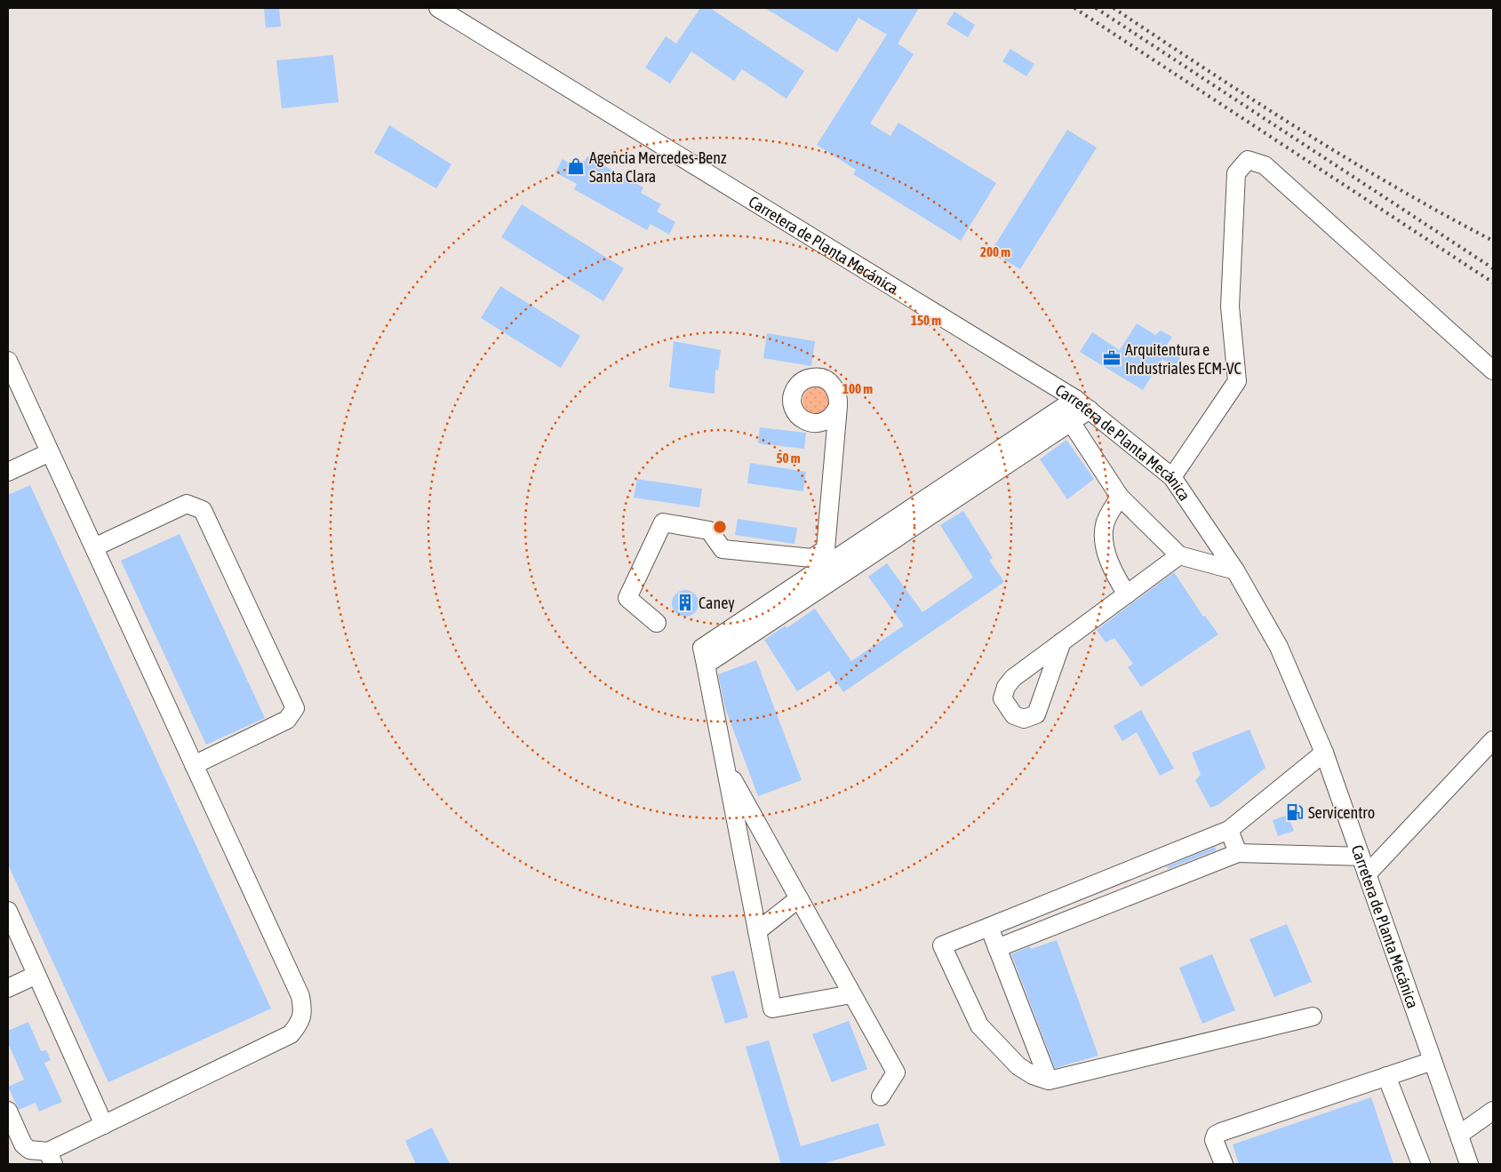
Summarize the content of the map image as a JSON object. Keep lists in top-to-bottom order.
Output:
{
  "streets": {
    "street": ["Carretera de Planta Mecánica"]
  },
  "places": {
    "shop": ["Agencia Mercedes-Benz Santa Clara"],
    "office": ["Arquitentura e Industriales ECM-VC"],
    "building": ["Caney"],
    "fuel station": ["Servicentro"]
  },
  "rings": [
    "200 m",
    "150 m",
    "100 m",
    "50 m"
  ]
}
